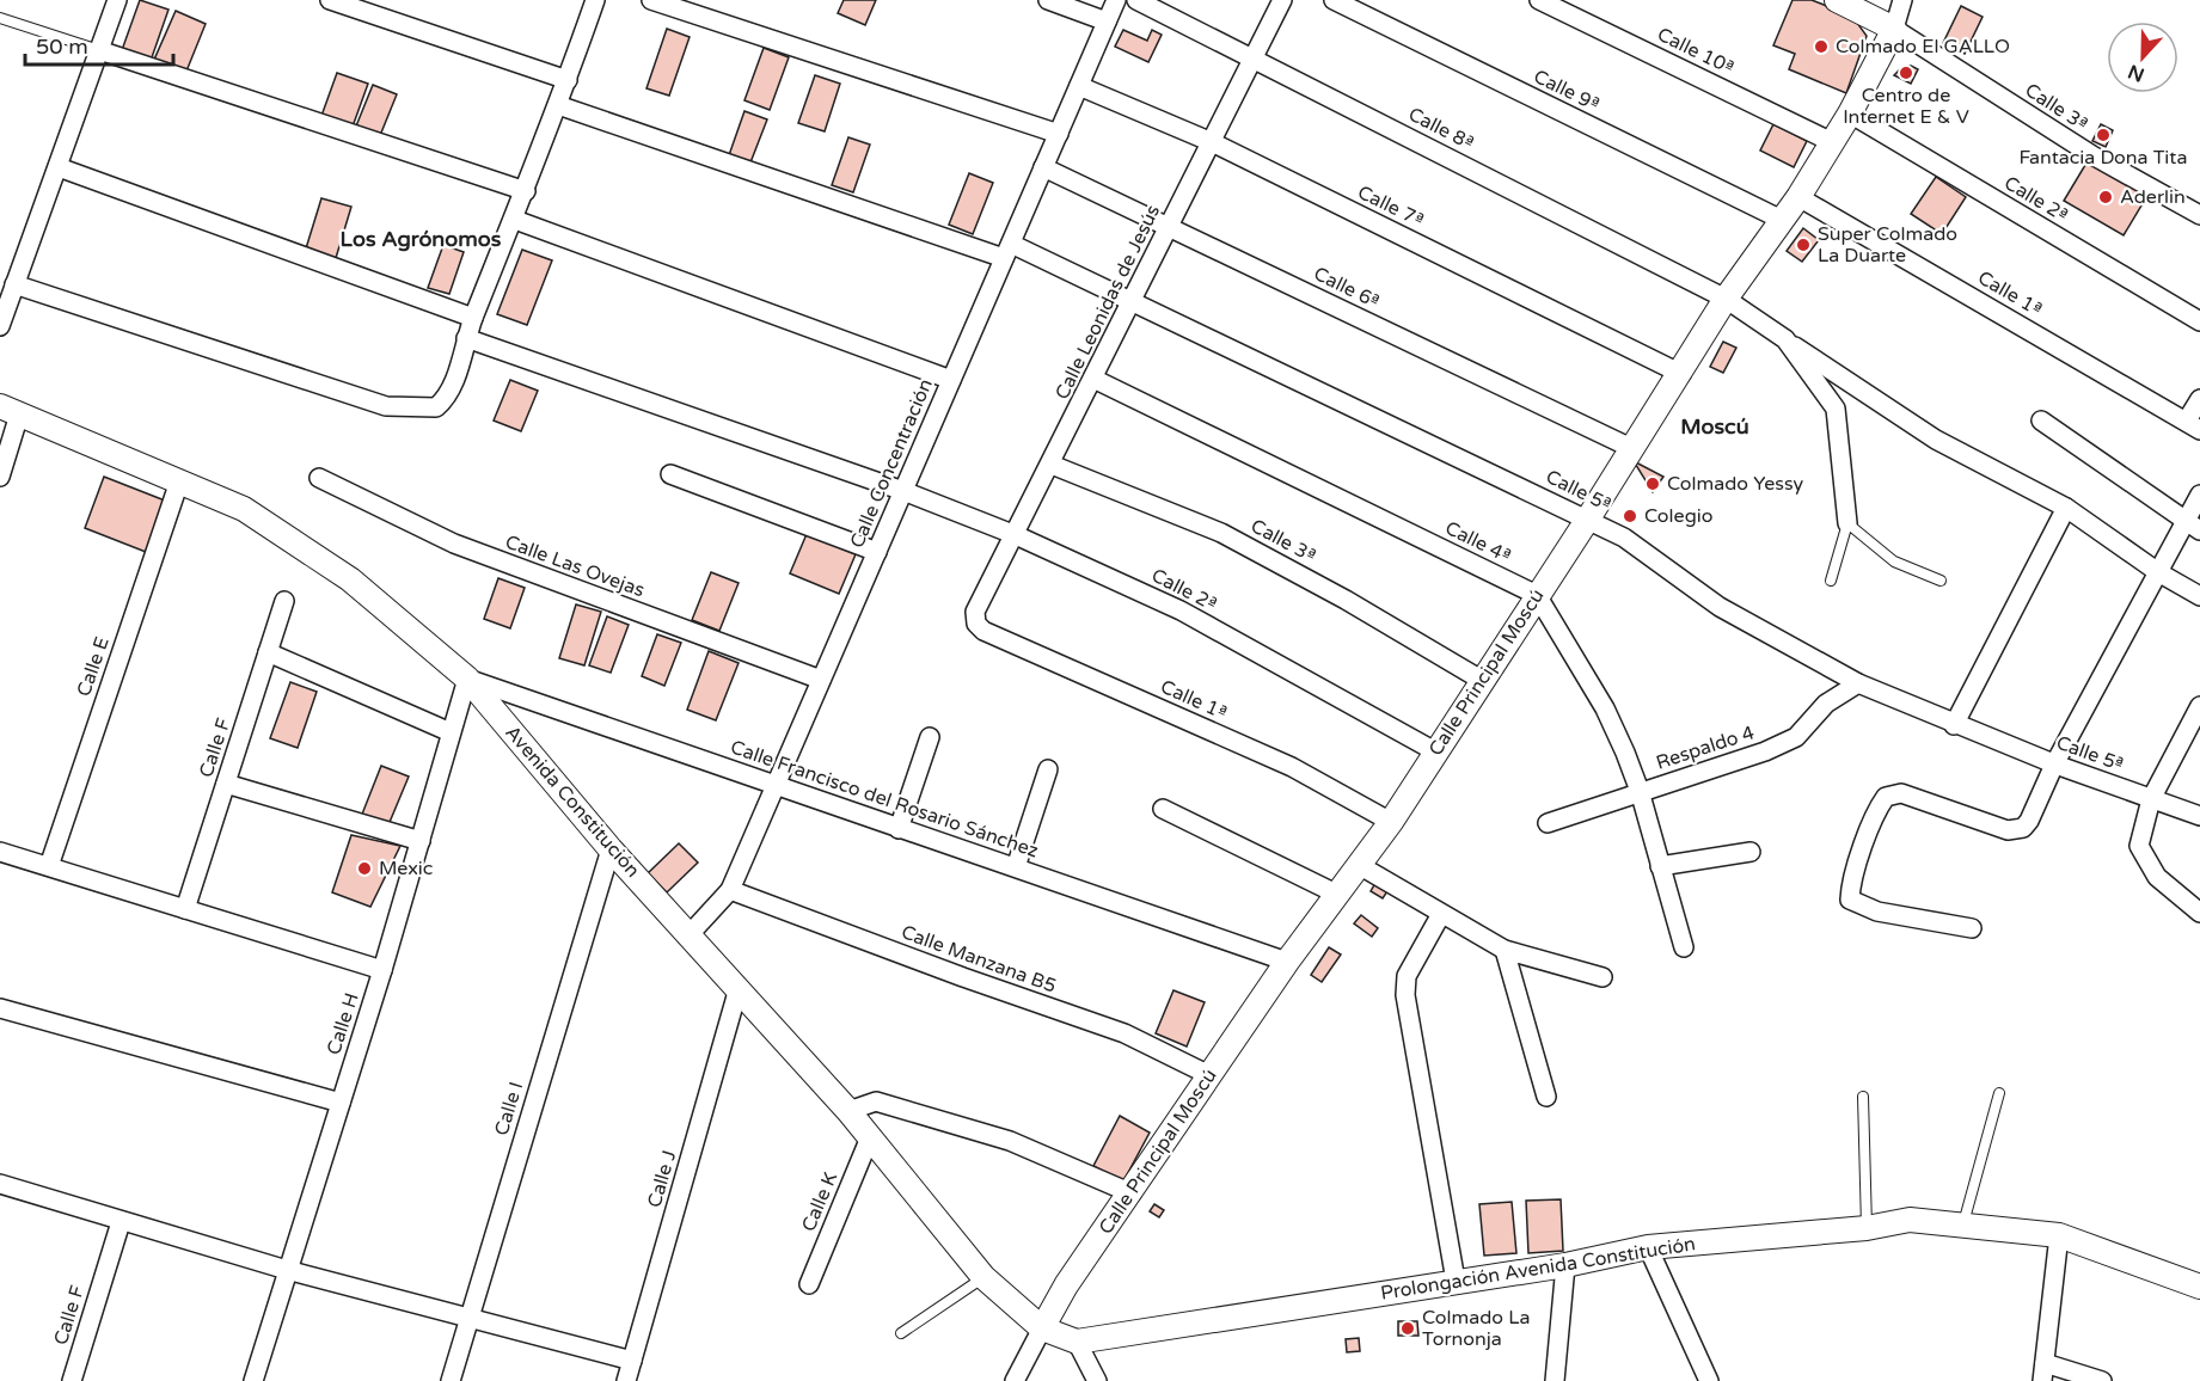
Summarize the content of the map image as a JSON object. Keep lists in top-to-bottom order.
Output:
{
  "streets": {
    "street": [
      "Calle 10ª",
      "Calle 9ª",
      "Calle 3ª",
      "Calle 8ª",
      "Calle 2ª",
      "Calle 7ª",
      "Calle 6ª",
      "Calle 1ª",
      "Calle Leonidas de Jesús",
      "Calle Concentración",
      "Calle 5ª",
      "Calle 4ª",
      "Calle Las Ovejas",
      "Calle E",
      "Calle Principal Moscú",
      "Calle F",
      "Respaldo 4",
      "Calle Francisco del Rosario Sánchez",
      "Avenida Constitución",
      "Calle Manzana B5",
      "Calle H",
      "Calle I",
      "Calle J",
      "Calle K",
      "Prolongación Avenida Constitución"
    ]
  },
  "crossings": [
    ["Calle 10ª", "Calle Principal Moscú"],
    ["Calle 9ª", "Calle Principal Moscú"],
    ["Calle 3ª", "Calle Leonidas de Jesús"],
    ["Calle 3ª", "Calle Principal Moscú"],
    ["Calle 8ª", "Calle Leonidas de Jesús"],
    ["Calle 8ª", "Calle Principal Moscú"],
    ["Calle 2ª", "Calle Leonidas de Jesús"],
    ["Calle 2ª", "Calle Concentración"],
    ["Calle 2ª", "Calle Principal Moscú"],
    ["Calle 7ª", "Calle Leonidas de Jesús"],
    ["Calle 7ª", "Calle Concentración"],
    ["Calle 7ª", "Calle Principal Moscú"],
    ["Calle 6ª", "Calle Leonidas de Jesús"],
    ["Calle 6ª", "Calle Concentración"],
    ["Calle 6ª", "Calle Principal Moscú"],
    ["Calle 1ª", "Calle Leonidas de Jesús"],
    ["Calle 1ª", "Calle Principal Moscú"],
    ["Calle Leonidas de Jesús", "Calle 5ª"],
    ["Calle Leonidas de Jesús", "Calle 4ª"],
    ["Calle Concentración", "Calle 5ª"],
    ["Calle Concentración", "Calle Las Ovejas"],
    ["Calle Concentración", "Calle Francisco del Rosario Sánchez"],
    ["Calle Concentración", "Avenida Constitución"],
    ["Calle Concentración", "Calle Manzana B5"],
    ["Calle 5ª", "Calle Principal Moscú"],
    ["Calle 5ª", "Respaldo 4"],
    ["Calle 4ª", "Calle Principal Moscú"],
    ["Calle E", "Avenida Constitución"],
    ["Calle Principal Moscú", "Calle Francisco del Rosario Sánchez"],
    ["Calle Principal Moscú", "Avenida Constitución"],
    ["Calle Principal Moscú", "Calle Manzana B5"],
    ["Calle Principal Moscú", "Prolongación Avenida Constitución"],
    ["Calle Francisco del Rosario Sánchez", "Avenida Constitución"],
    ["Calle Francisco del Rosario Sánchez", "Calle H"],
    ["Avenida Constitución", "Calle H"],
    ["Avenida Constitución", "Calle I"],
    ["Avenida Constitución", "Calle J"],
    ["Avenida Constitución", "Calle K"],
    ["Avenida Constitución", "Prolongación Avenida Constitución"]
  ],
  "districts": ["Los Agrónomos", "Moscú"],
  "places": [
    "Colmado El GALLO",
    "Centro de Internet E & V",
    "Fantacia Dona Tita",
    "Aderlin",
    "Super Colmado La Duarte",
    "Colmado Yessy",
    "Colegio",
    "Mexic",
    "Colmado La Tornonja"
  ],
  "scale_bar": "50 m",
  "north": "bottom"
}
